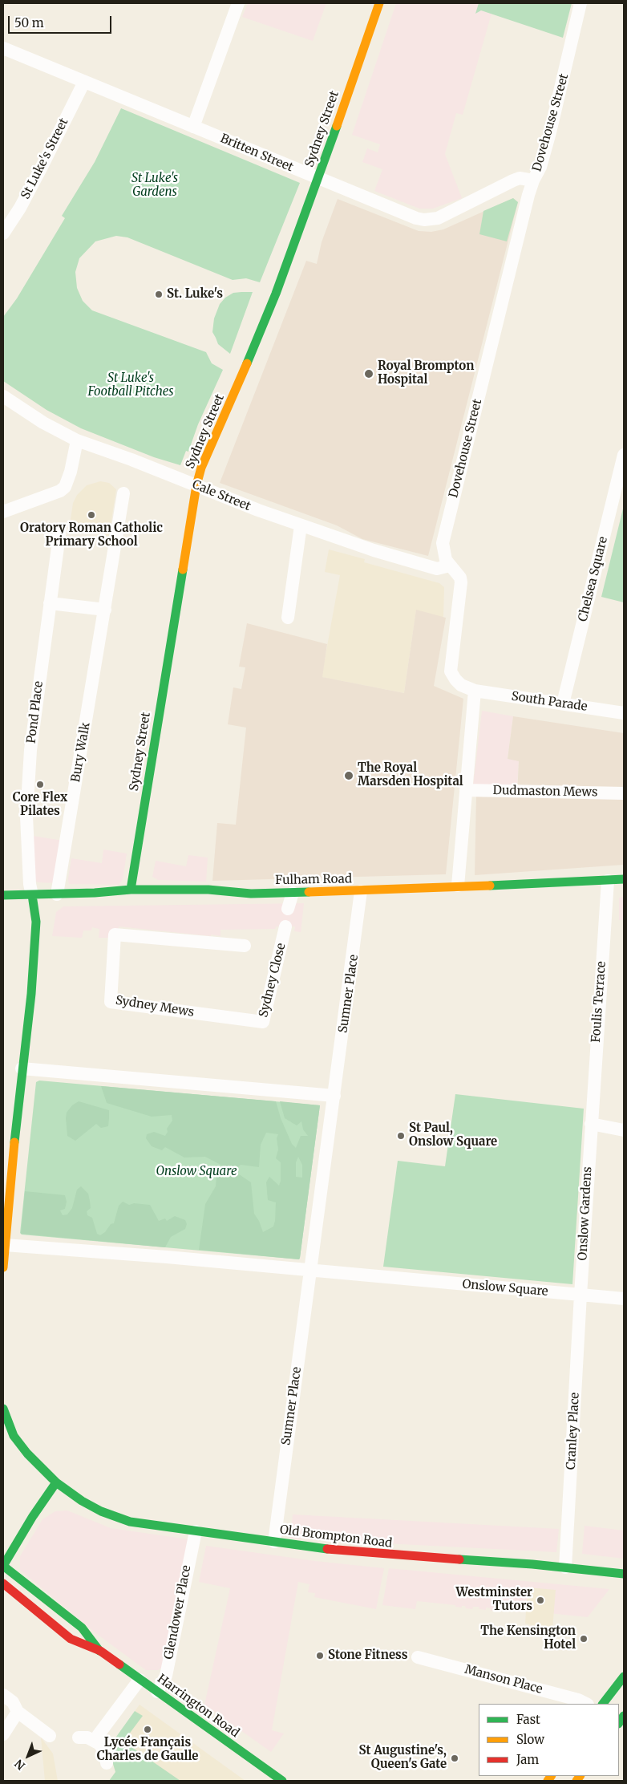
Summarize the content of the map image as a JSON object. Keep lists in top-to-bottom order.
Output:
{
  "streets": {
    "main road": [
      "Sydney Street",
      "Fulham Road",
      "Old Brompton Road",
      "Harrington Road"
    ],
    "street": [
      "Dovehouse Street",
      "Britten Street",
      "St Luke's Street",
      "Cale Street",
      "Chelsea Square",
      "South Parade",
      "Pond Place",
      "Bury Walk",
      "Dudmaston Mews",
      "Sydney Close",
      "Sumner Place",
      "Foulis Terrace",
      "Sydney Mews",
      "Onslow Gardens",
      "Onslow Square",
      "Cranley Place",
      "Glendower Place",
      "Manson Place"
    ]
  },
  "crossings": [
    ["Dovehouse Street", "Britten Street"],
    ["Dovehouse Street", "Cale Street"],
    ["Dovehouse Street", "South Parade"],
    ["Sydney Street", "Britten Street"],
    ["Sydney Street", "Cale Street"],
    ["Sydney Street", "Fulham Road"],
    ["Britten Street", "St Luke's Street"],
    ["Chelsea Square", "South Parade"],
    ["Pond Place", "Fulham Road"],
    ["Bury Walk", "Fulham Road"],
    ["Fulham Road", "Sumner Place"],
    ["Fulham Road", "Foulis Terrace"],
    ["Sydney Close", "Sydney Mews"],
    ["Sumner Place", "Onslow Square"],
    ["Sumner Place", "Old Brompton Road"],
    ["Foulis Terrace", "Onslow Gardens"],
    ["Onslow Gardens", "Onslow Square"],
    ["Onslow Gardens", "Cranley Place"],
    ["Onslow Square", "Cranley Place"],
    ["Cranley Place", "Old Brompton Road"],
    ["Old Brompton Road", "Glendower Place"],
    ["Glendower Place", "Harrington Road"]
  ],
  "parks": ["St Luke's Gardens", "St Luke's Football Pitches", "Onslow Square"],
  "places": [
    "St. Luke's",
    "Royal Brompton Hospital",
    "Oratory Roman Catholic Primary School",
    "The Royal Marsden Hospital",
    "Core Flex Pilates",
    "St Paul, Onslow Square",
    "Westminster Tutors",
    "The Kensington Hotel",
    "Stone Fitness",
    "Lycée Français Charles de Gaulle",
    "St Augustine's, Queen's Gate"
  ],
  "legend": ["Fast", "Slow", "Jam"],
  "scale_bar": "50 m",
  "north": "bottom left"
}
